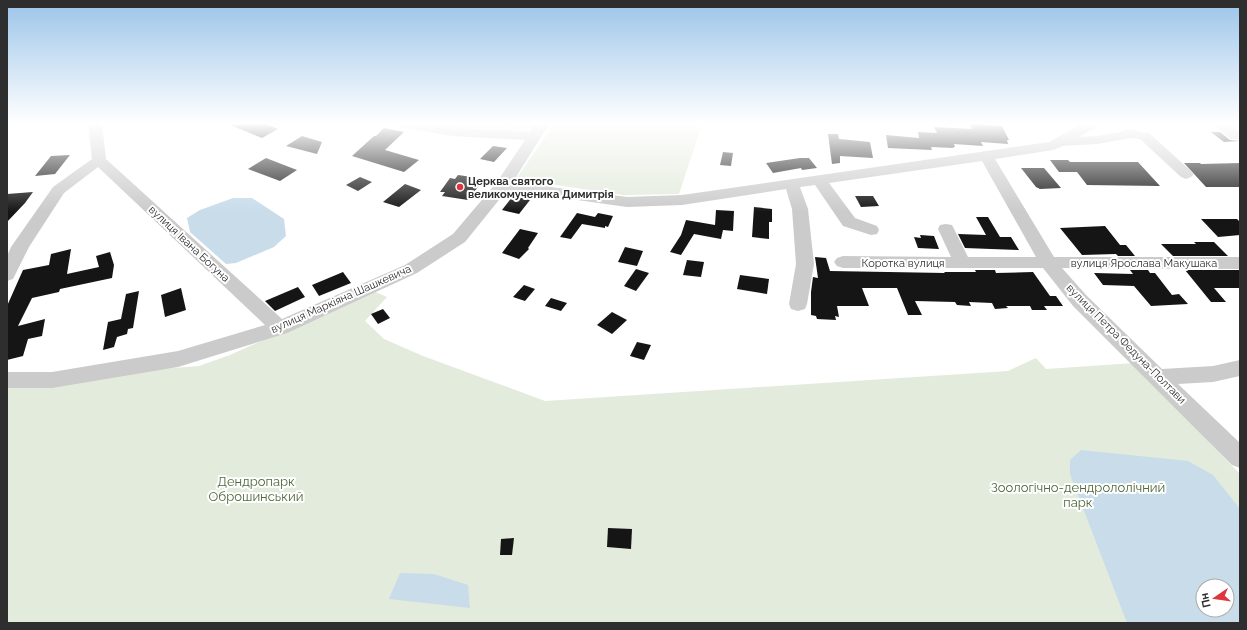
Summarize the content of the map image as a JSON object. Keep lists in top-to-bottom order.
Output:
{
  "streets": {
    "street": [
      "вулиця Івана Богуна",
      "Коротка вулиця",
      "вулиця Ярослава Макушака",
      "вулиця Маркіяна Шашкевича",
      "вулиця Петра Федуна-Полтави"
    ]
  },
  "crossings": [
    ["вулиця Івана Богуна", "вулиця Маркіяна Шашкевича"],
    ["Коротка вулиця", "вулиця Ярослава Макушака"],
    ["Коротка вулиця", "вулиця Петра Федуна-Полтави"],
    ["вулиця Ярослава Макушака", "вулиця Петра Федуна-Полтави"]
  ],
  "parks": ["Дендропарк Оброшинський", "Зоологічно-дендрололічний парк"],
  "places": ["Церква святого великомученика Димитрія"],
  "north": "left"
}
